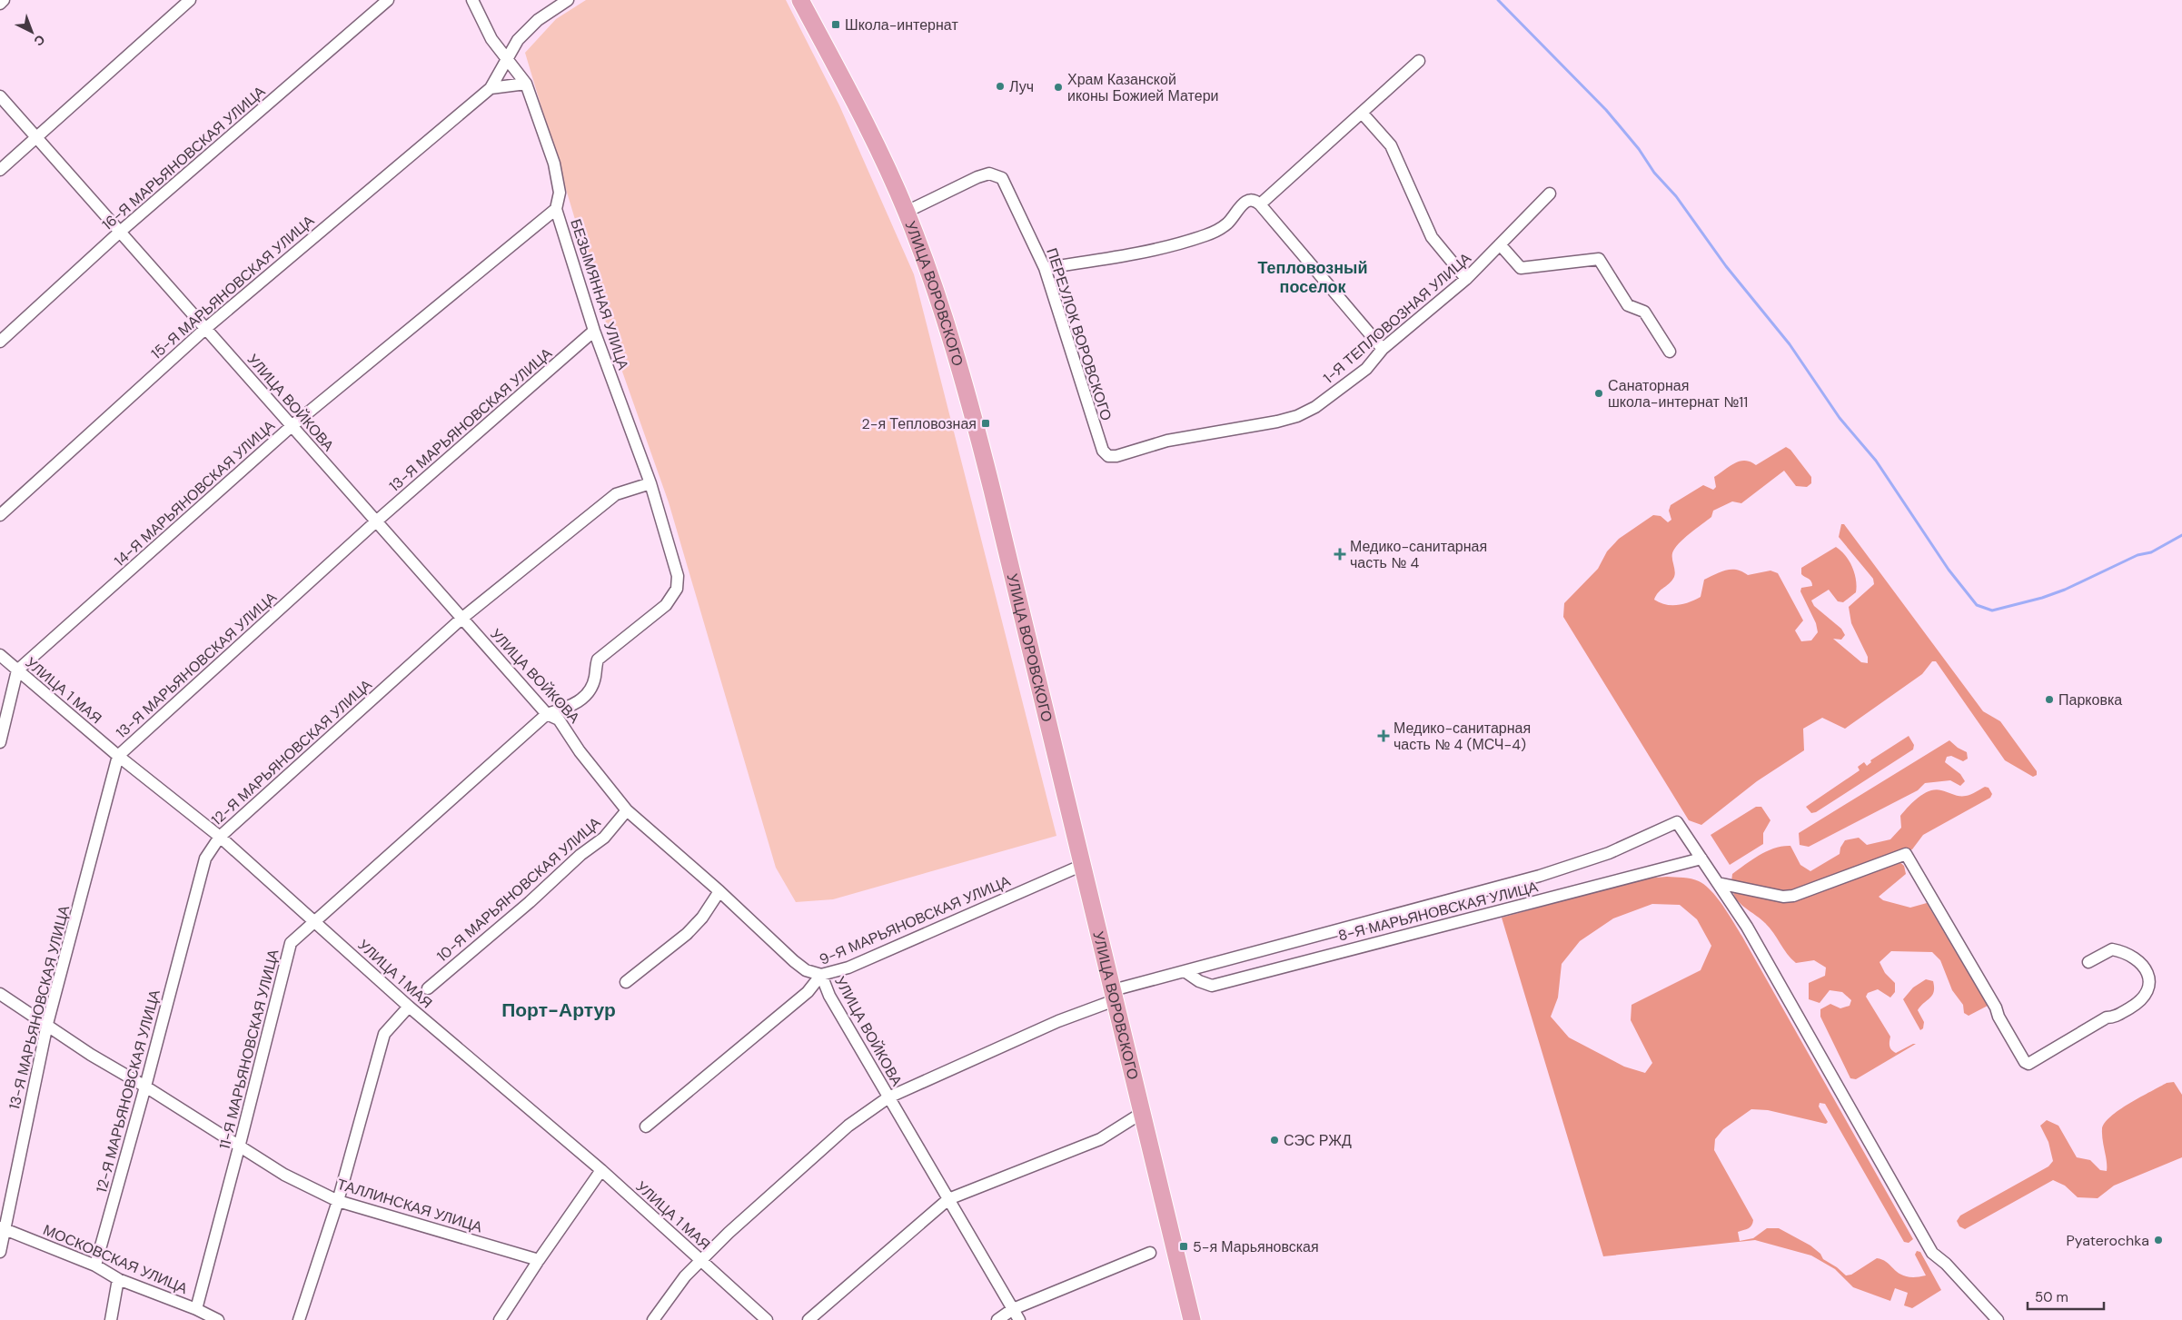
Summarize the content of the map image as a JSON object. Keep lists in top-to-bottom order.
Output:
{
  "streets": {
    "main road": ["УЛИЦА ВОРОВСКОГО"],
    "street": [
      "16-Я МАРЬЯНОВСКАЯ УЛИЦА",
      "15-Я МАРЬЯНОВСКАЯ УЛИЦА",
      "БЕЗЫМЯННАЯ УЛИЦА",
      "1-Я ТЕПЛОВОЗНАЯ УЛИЦА",
      "ПЕРЕУЛОК ВОРОВСКОГО",
      "УЛИЦА ВОЙКОВА",
      "13-Я МАРЬЯНОВСКАЯ УЛИЦА",
      "14-Я МАРЬЯНОВСКАЯ УЛИЦА",
      "УЛИЦА 1 МАЯ",
      "12-Я МАРЬЯНОВСКАЯ УЛИЦА",
      "10-Я МАРЬЯНОВСКАЯ УЛИЦА",
      "8-Я МАРЬЯНОВСКАЯ УЛИЦА",
      "9-Я МАРЬЯНОВСКАЯ УЛИЦА",
      "11-Я МАРЬЯНОВСКАЯ УЛИЦА",
      "ТАЛЛИНСКАЯ УЛИЦА",
      "МОСКОВСКАЯ УЛИЦА"
    ]
  },
  "crossings": [
    ["16-Я МАРЬЯНОВСКАЯ УЛИЦА", "УЛИЦА ВОЙКОВА"],
    ["15-Я МАРЬЯНОВСКАЯ УЛИЦА", "БЕЗЫМЯННАЯ УЛИЦА"],
    ["15-Я МАРЬЯНОВСКАЯ УЛИЦА", "УЛИЦА ВОЙКОВА"],
    ["УЛИЦА ВОРОВСКОГО", "ПЕРЕУЛОК ВОРОВСКОГО"],
    ["УЛИЦА ВОРОВСКОГО", "8-Я МАРЬЯНОВСКАЯ УЛИЦА"],
    ["УЛИЦА ВОРОВСКОГО", "9-Я МАРЬЯНОВСКАЯ УЛИЦА"],
    ["БЕЗЫМЯННАЯ УЛИЦА", "13-Я МАРЬЯНОВСКАЯ УЛИЦА"],
    ["БЕЗЫМЯННАЯ УЛИЦА", "14-Я МАРЬЯНОВСКАЯ УЛИЦА"],
    ["БЕЗЫМЯННАЯ УЛИЦА", "12-Я МАРЬЯНОВСКАЯ УЛИЦА"],
    ["БЕЗЫМЯННАЯ УЛИЦА", "11-Я МАРЬЯНОВСКАЯ УЛИЦА"],
    ["1-Я ТЕПЛОВОЗНАЯ УЛИЦА", "ПЕРЕУЛОК ВОРОВСКОГО"],
    ["УЛИЦА ВОЙКОВА", "13-Я МАРЬЯНОВСКАЯ УЛИЦА"],
    ["УЛИЦА ВОЙКОВА", "14-Я МАРЬЯНОВСКАЯ УЛИЦА"],
    ["УЛИЦА ВОЙКОВА", "12-Я МАРЬЯНОВСКАЯ УЛИЦА"],
    ["УЛИЦА ВОЙКОВА", "10-Я МАРЬЯНОВСКАЯ УЛИЦА"],
    ["УЛИЦА ВОЙКОВА", "8-Я МАРЬЯНОВСКАЯ УЛИЦА"],
    ["УЛИЦА ВОЙКОВА", "9-Я МАРЬЯНОВСКАЯ УЛИЦА"],
    ["УЛИЦА ВОЙКОВА", "11-Я МАРЬЯНОВСКАЯ УЛИЦА"],
    ["13-Я МАРЬЯНОВСКАЯ УЛИЦА", "УЛИЦА 1 МАЯ"],
    ["13-Я МАРЬЯНОВСКАЯ УЛИЦА", "ТАЛЛИНСКАЯ УЛИЦА"],
    ["13-Я МАРЬЯНОВСКАЯ УЛИЦА", "МОСКОВСКАЯ УЛИЦА"],
    ["14-Я МАРЬЯНОВСКАЯ УЛИЦА", "УЛИЦА 1 МАЯ"],
    ["УЛИЦА 1 МАЯ", "12-Я МАРЬЯНОВСКАЯ УЛИЦА"],
    ["УЛИЦА 1 МАЯ", "8-Я МАРЬЯНОВСКАЯ УЛИЦА"],
    ["УЛИЦА 1 МАЯ", "11-Я МАРЬЯНОВСКАЯ УЛИЦА"],
    ["12-Я МАРЬЯНОВСКАЯ УЛИЦА", "ТАЛЛИНСКАЯ УЛИЦА"],
    ["12-Я МАРЬЯНОВСКАЯ УЛИЦА", "МОСКОВСКАЯ УЛИЦА"],
    ["11-Я МАРЬЯНОВСКАЯ УЛИЦА", "ТАЛЛИНСКАЯ УЛИЦА"],
    ["11-Я МАРЬЯНОВСКАЯ УЛИЦА", "МОСКОВСКАЯ УЛИЦА"]
  ],
  "districts": ["Тепловозный поселок", "Порт-Артур"],
  "places": {
    "transit": ["Школа-интернат", "2-я Тепловозная", "5-я Марьяновская"],
    "other": [
      "Луч",
      "Храм Казанской иконы Божией Матери",
      "Санаторная школа-интернат №11",
      "Парковка",
      "СЭС РЖД",
      "Pyaterochka"
    ],
    "health": ["Медико-санитарная часть № 4", "Медико-санитарная часть № 4 (МСЧ-4)"]
  },
  "scale_bar": "50 m",
  "north": "bottom right"
}
